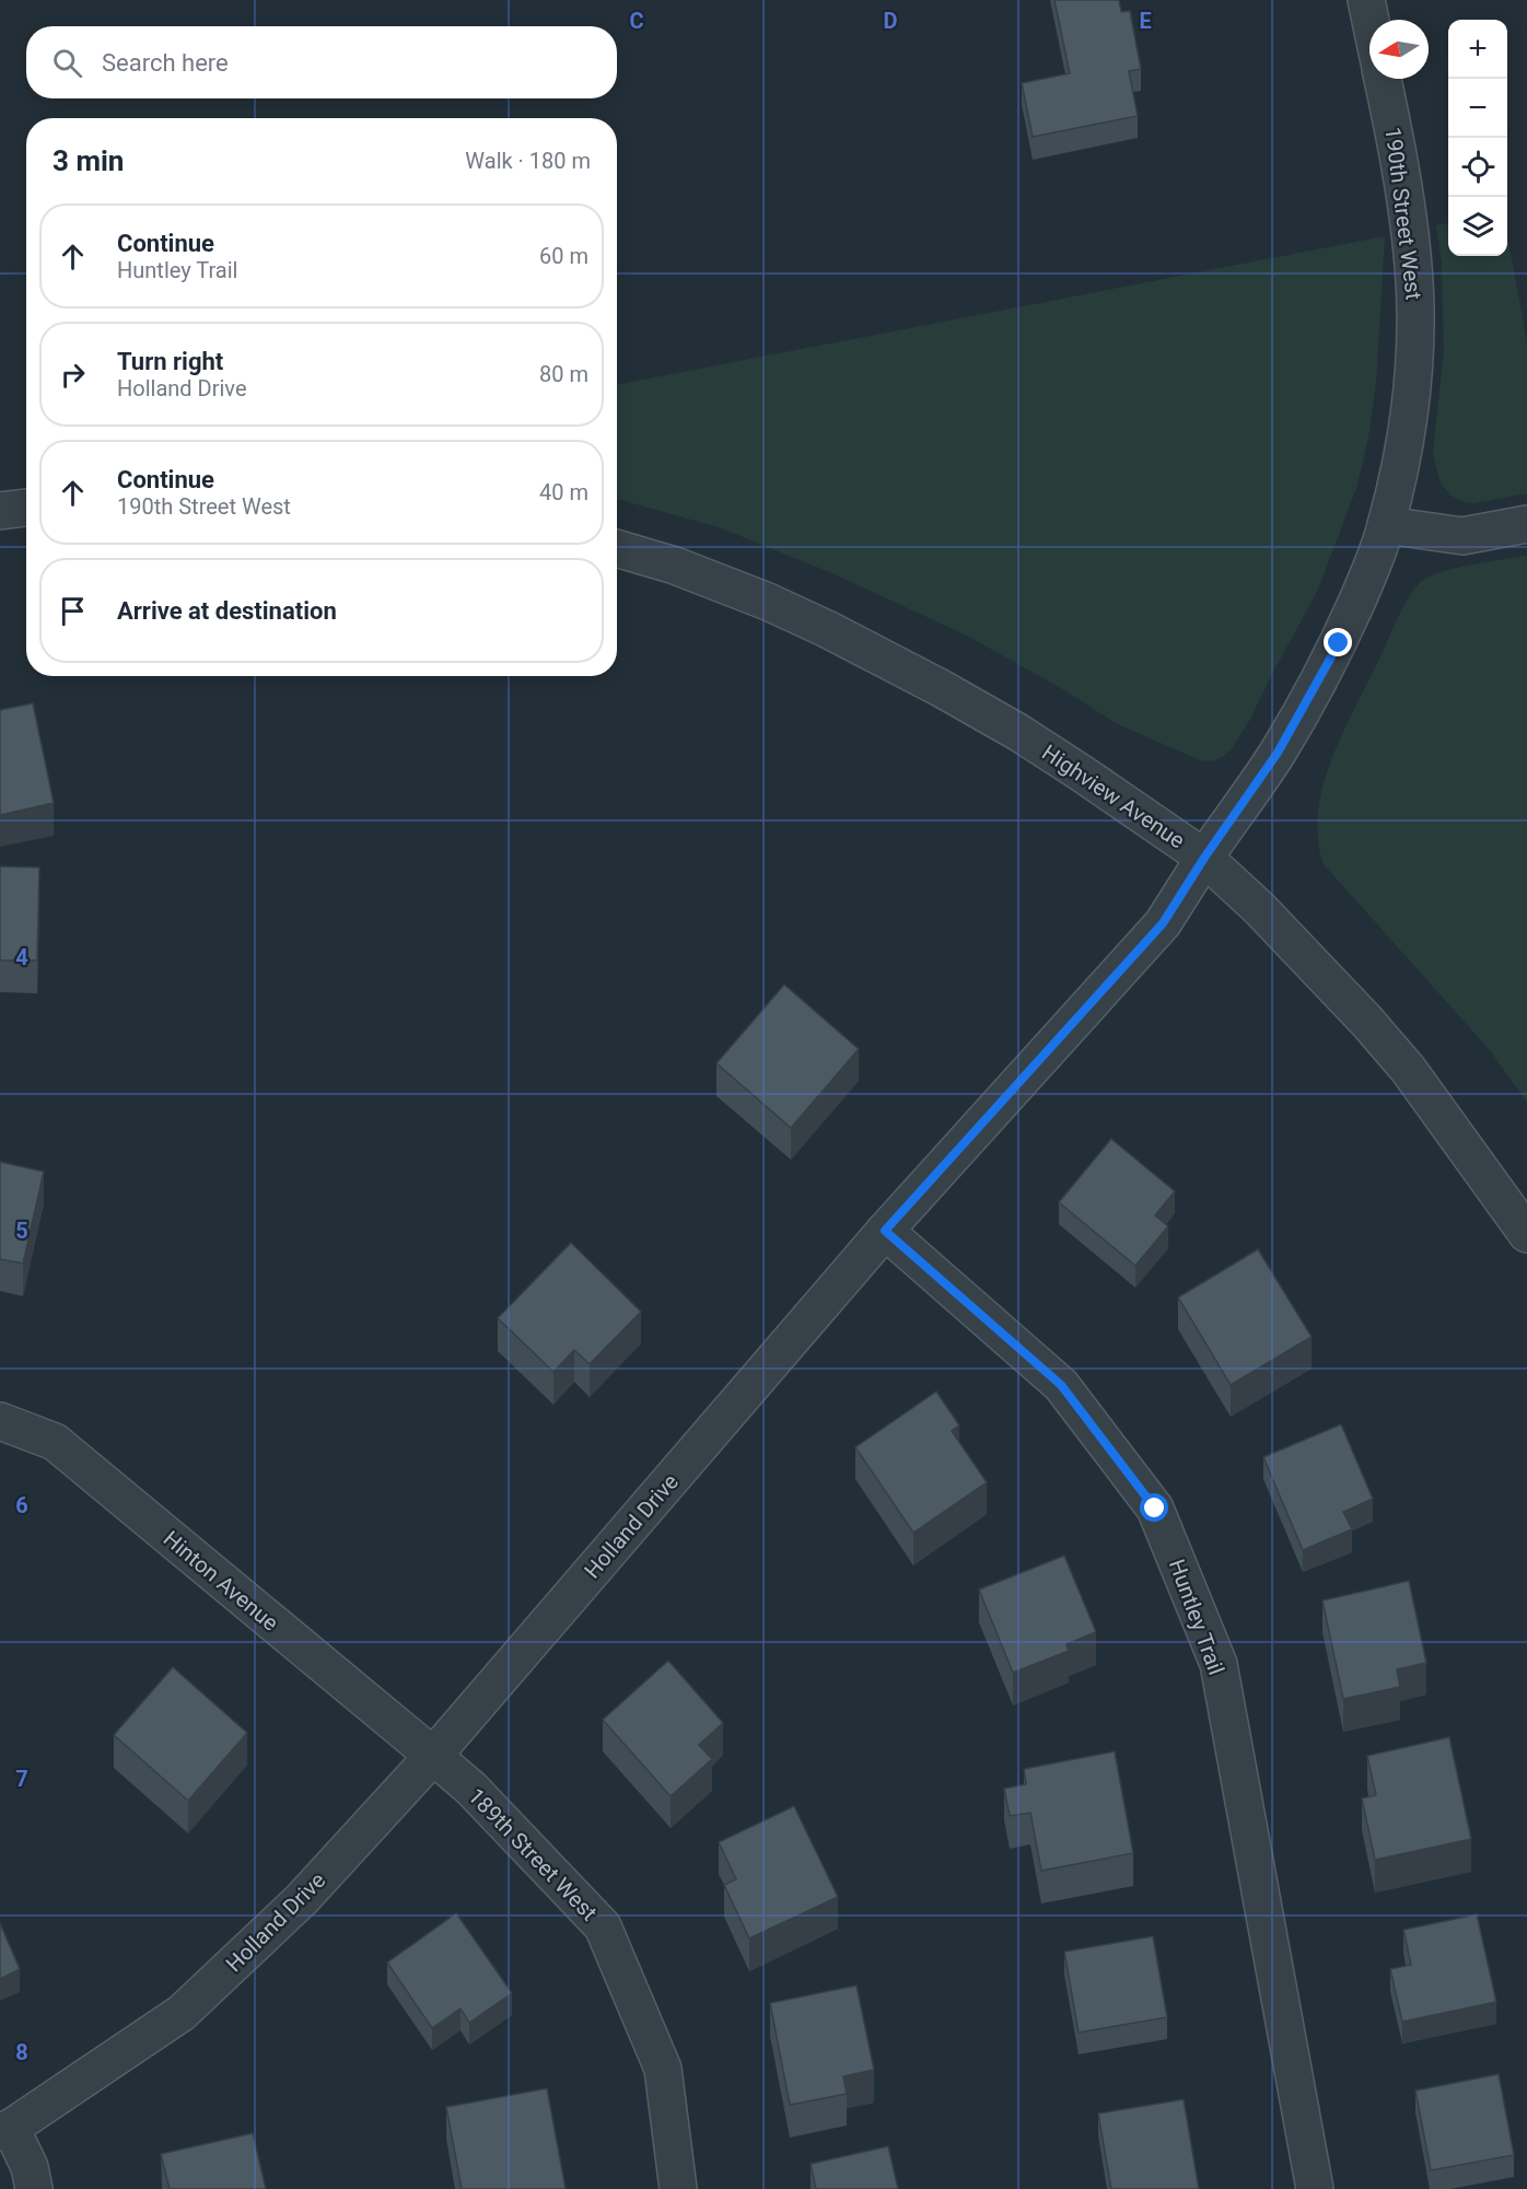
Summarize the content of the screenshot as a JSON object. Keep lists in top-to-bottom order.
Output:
{
  "streets": {
    "street": [
      "190th Street West",
      "Highview Avenue",
      "Holland Drive",
      "Hinton Avenue",
      "Huntley Trail",
      "189th Street West"
    ]
  },
  "crossings": [
    ["190th Street West", "Highview Avenue"],
    ["190th Street West", "Holland Drive"],
    ["Highview Avenue", "Holland Drive"],
    ["Holland Drive", "Hinton Avenue"],
    ["Holland Drive", "Huntley Trail"],
    ["Holland Drive", "189th Street West"],
    ["Hinton Avenue", "189th Street West"]
  ],
  "north": "left",
  "page": {
    "map_buttons": ["+", "−"],
    "search": "Search here",
    "heading": ["3 min", "Walk · 180 m"],
    "list": [
      ["Continue", "Huntley Trail", "60 m"],
      ["Turn right", "Holland Drive", "80 m"],
      ["Continue", "190th Street West", "40 m"],
      "Arrive at destination"
    ]
  },
  "grid": {
    "columns": ["C", "D", "E"],
    "rows": [
      "4",
      "5",
      "6",
      "7",
      "8"
    ]
  }
}
